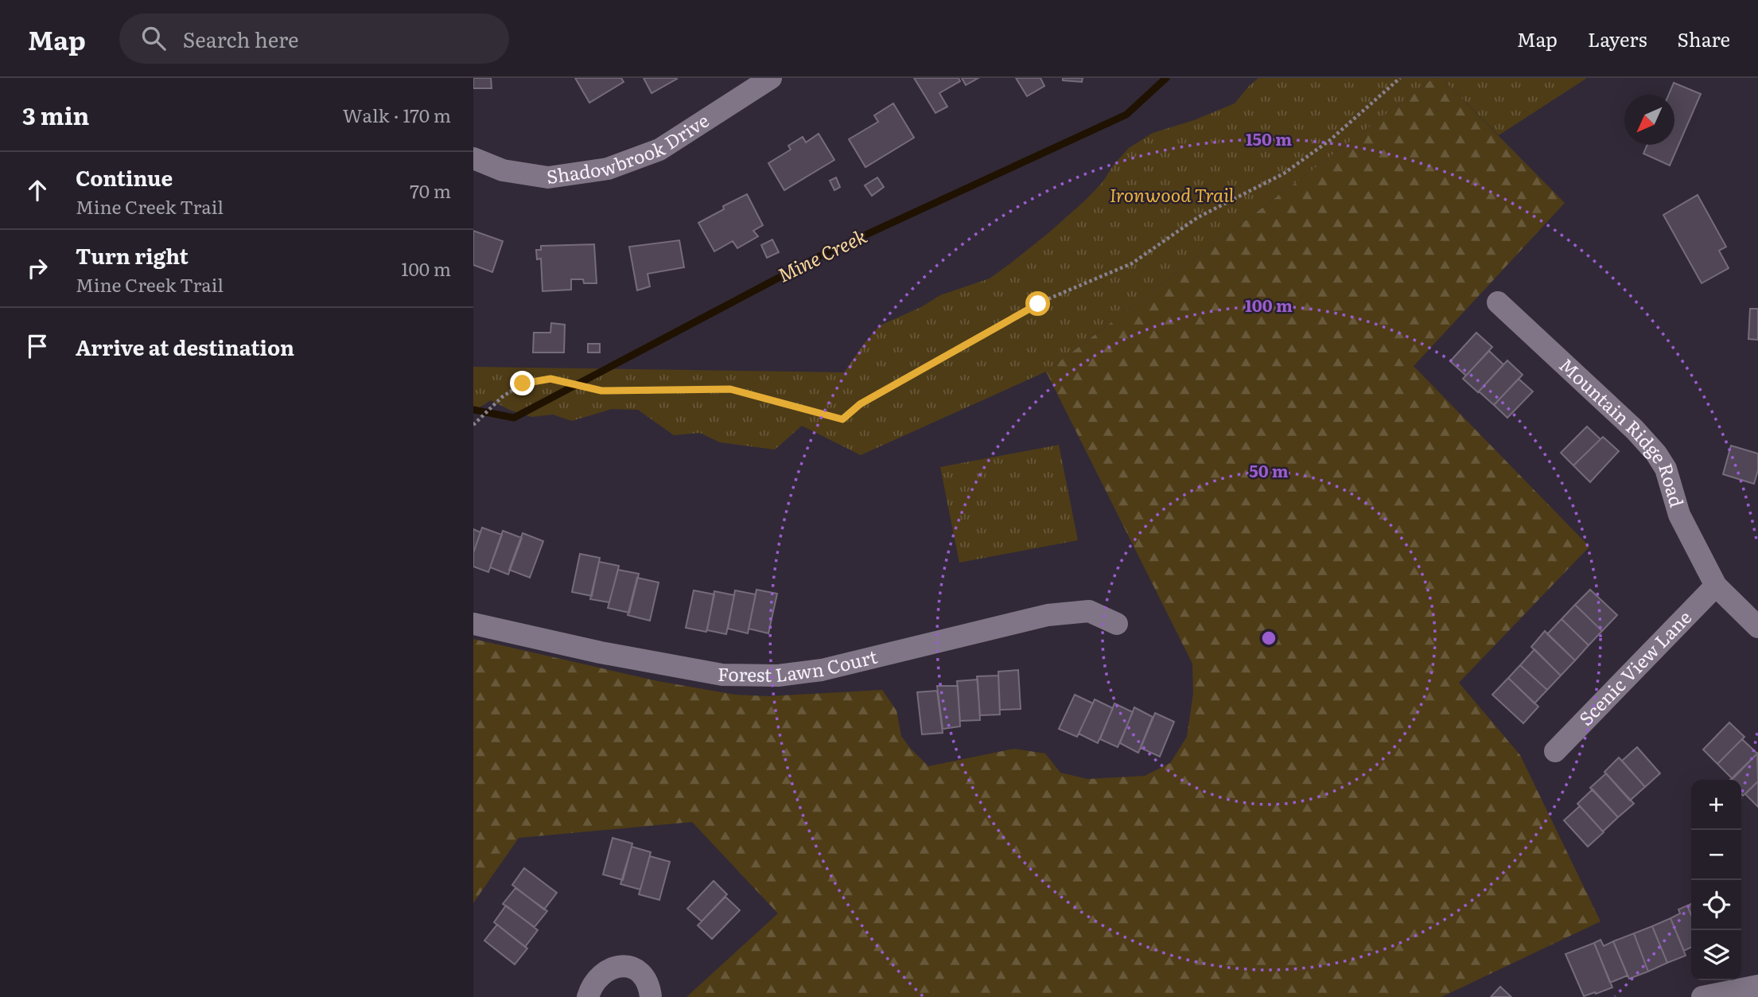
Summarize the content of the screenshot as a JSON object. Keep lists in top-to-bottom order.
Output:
{
  "streets": {
    "street": [
      "Shadowbrook Drive",
      "Mountain Ridge Road",
      "Forest Lawn Court",
      "Scenic View Lane"
    ]
  },
  "crossings": [
    ["Mountain Ridge Road", "Scenic View Lane"]
  ],
  "water": ["Mine Creek"],
  "parks": ["Ironwood Trail"],
  "north": "bottom left",
  "page": {
    "header": "Map",
    "search": "Search here",
    "nav": ["Map", "Layers", "Share"],
    "heading": ["3 min", "Walk · 170 m"],
    "list": [
      ["Continue", "Mine Creek Trail", "70 m"],
      ["Turn right", "Mine Creek Trail", "100 m"],
      "Arrive at destination"
    ],
    "map_buttons": ["+", "−"]
  },
  "rings": ["150 m", "100 m", "50 m"]
}
